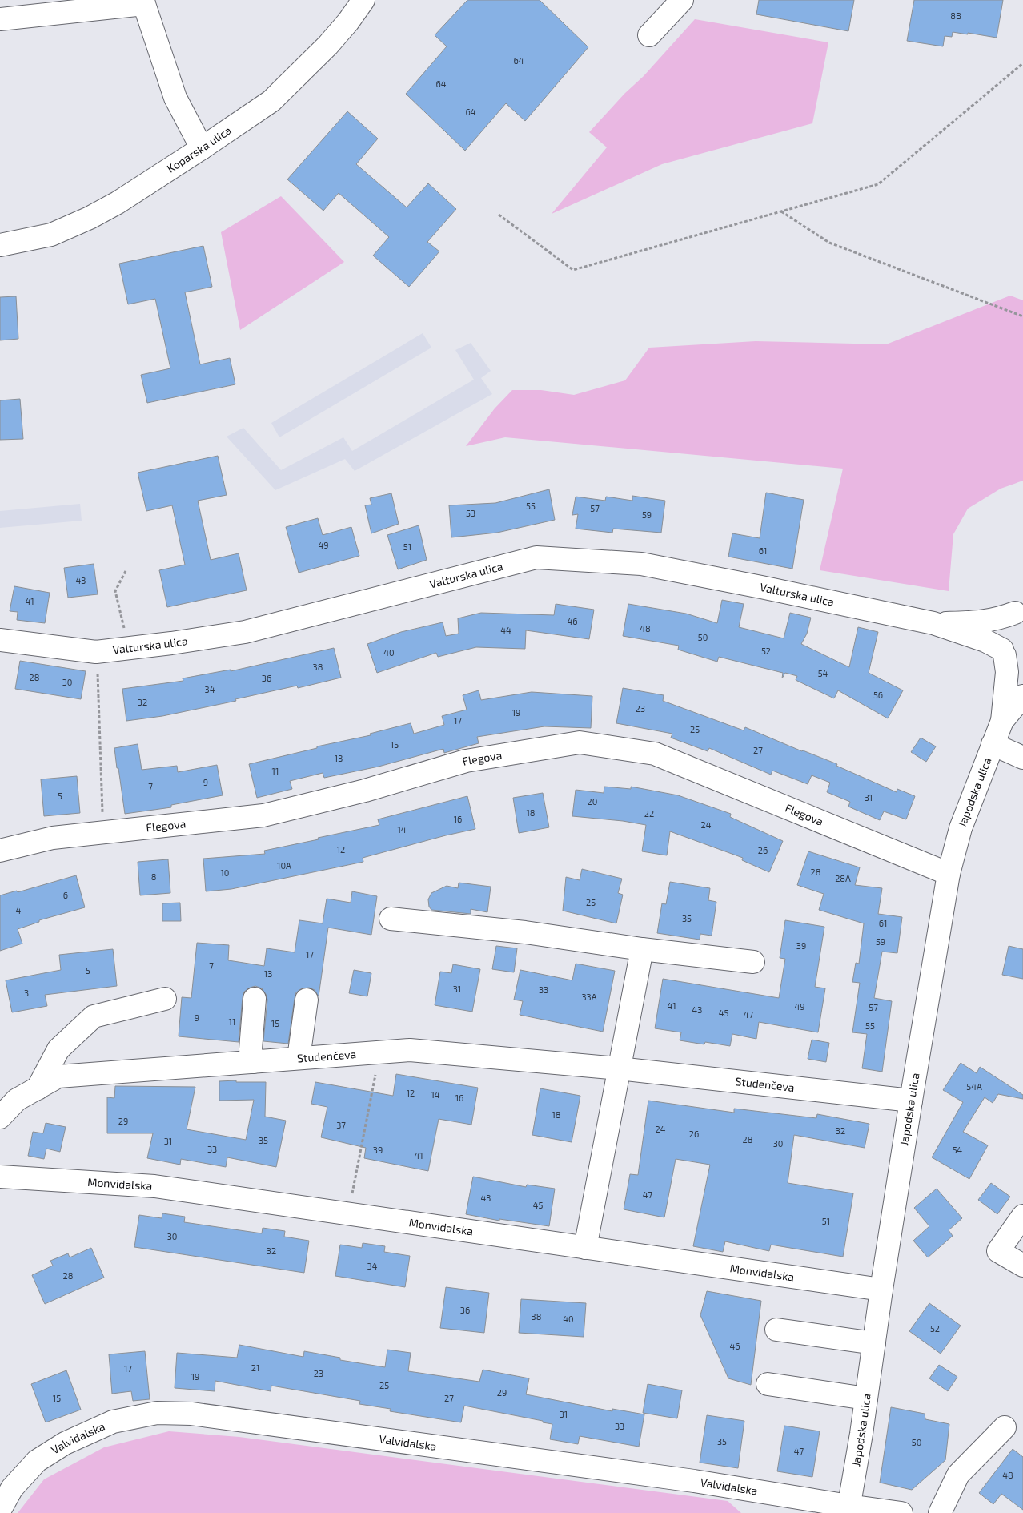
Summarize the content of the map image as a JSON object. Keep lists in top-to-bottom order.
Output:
{
  "streets": {
    "street": [
      "Koparska ulica",
      "Valturska ulica",
      "Flegova",
      "Japodska ulica",
      "Studenčeva",
      "Monvidalska",
      "Valvidalska"
    ]
  },
  "crossings": [
    ["Valturska ulica", "Japodska ulica"],
    ["Flegova", "Japodska ulica"],
    ["Japodska ulica", "Studenčeva"],
    ["Japodska ulica", "Monvidalska"],
    ["Japodska ulica", "Valvidalska"]
  ],
  "house_numbers": [
    "8B",
    "64",
    "64",
    "64",
    "55",
    "57",
    "53",
    "59",
    "49",
    "51",
    "61",
    "43",
    "41",
    "46",
    "48",
    "44",
    "50",
    "52",
    "40",
    "38",
    "54",
    "28",
    "36",
    "30",
    "34",
    "56",
    "32",
    "23",
    "19",
    "17",
    "25",
    "15",
    "27",
    "13",
    "11",
    "9",
    "7",
    "5",
    "31",
    "20",
    "18",
    "22",
    "16",
    "24",
    "14",
    "12",
    "26",
    "10A",
    "28",
    "10",
    "8",
    "28A",
    "6",
    "25",
    "4",
    "35",
    "61",
    "59",
    "39",
    "17",
    "7",
    "5",
    "13",
    "31",
    "33",
    "3",
    "33A",
    "41",
    "49",
    "57",
    "43",
    "45",
    "47",
    "9",
    "11",
    "15",
    "55",
    "54A",
    "12",
    "14",
    "16",
    "18",
    "29",
    "37",
    "24",
    "32",
    "26",
    "28",
    "35",
    "31",
    "30",
    "33",
    "39",
    "54",
    "41",
    "47",
    "43",
    "45",
    "51",
    "30",
    "32",
    "34",
    "28",
    "36",
    "38",
    "40",
    "52",
    "46",
    "21",
    "17",
    "23",
    "19",
    "25",
    "29",
    "15",
    "27",
    "31",
    "33",
    "35",
    "50",
    "47",
    "48"
  ]
}
